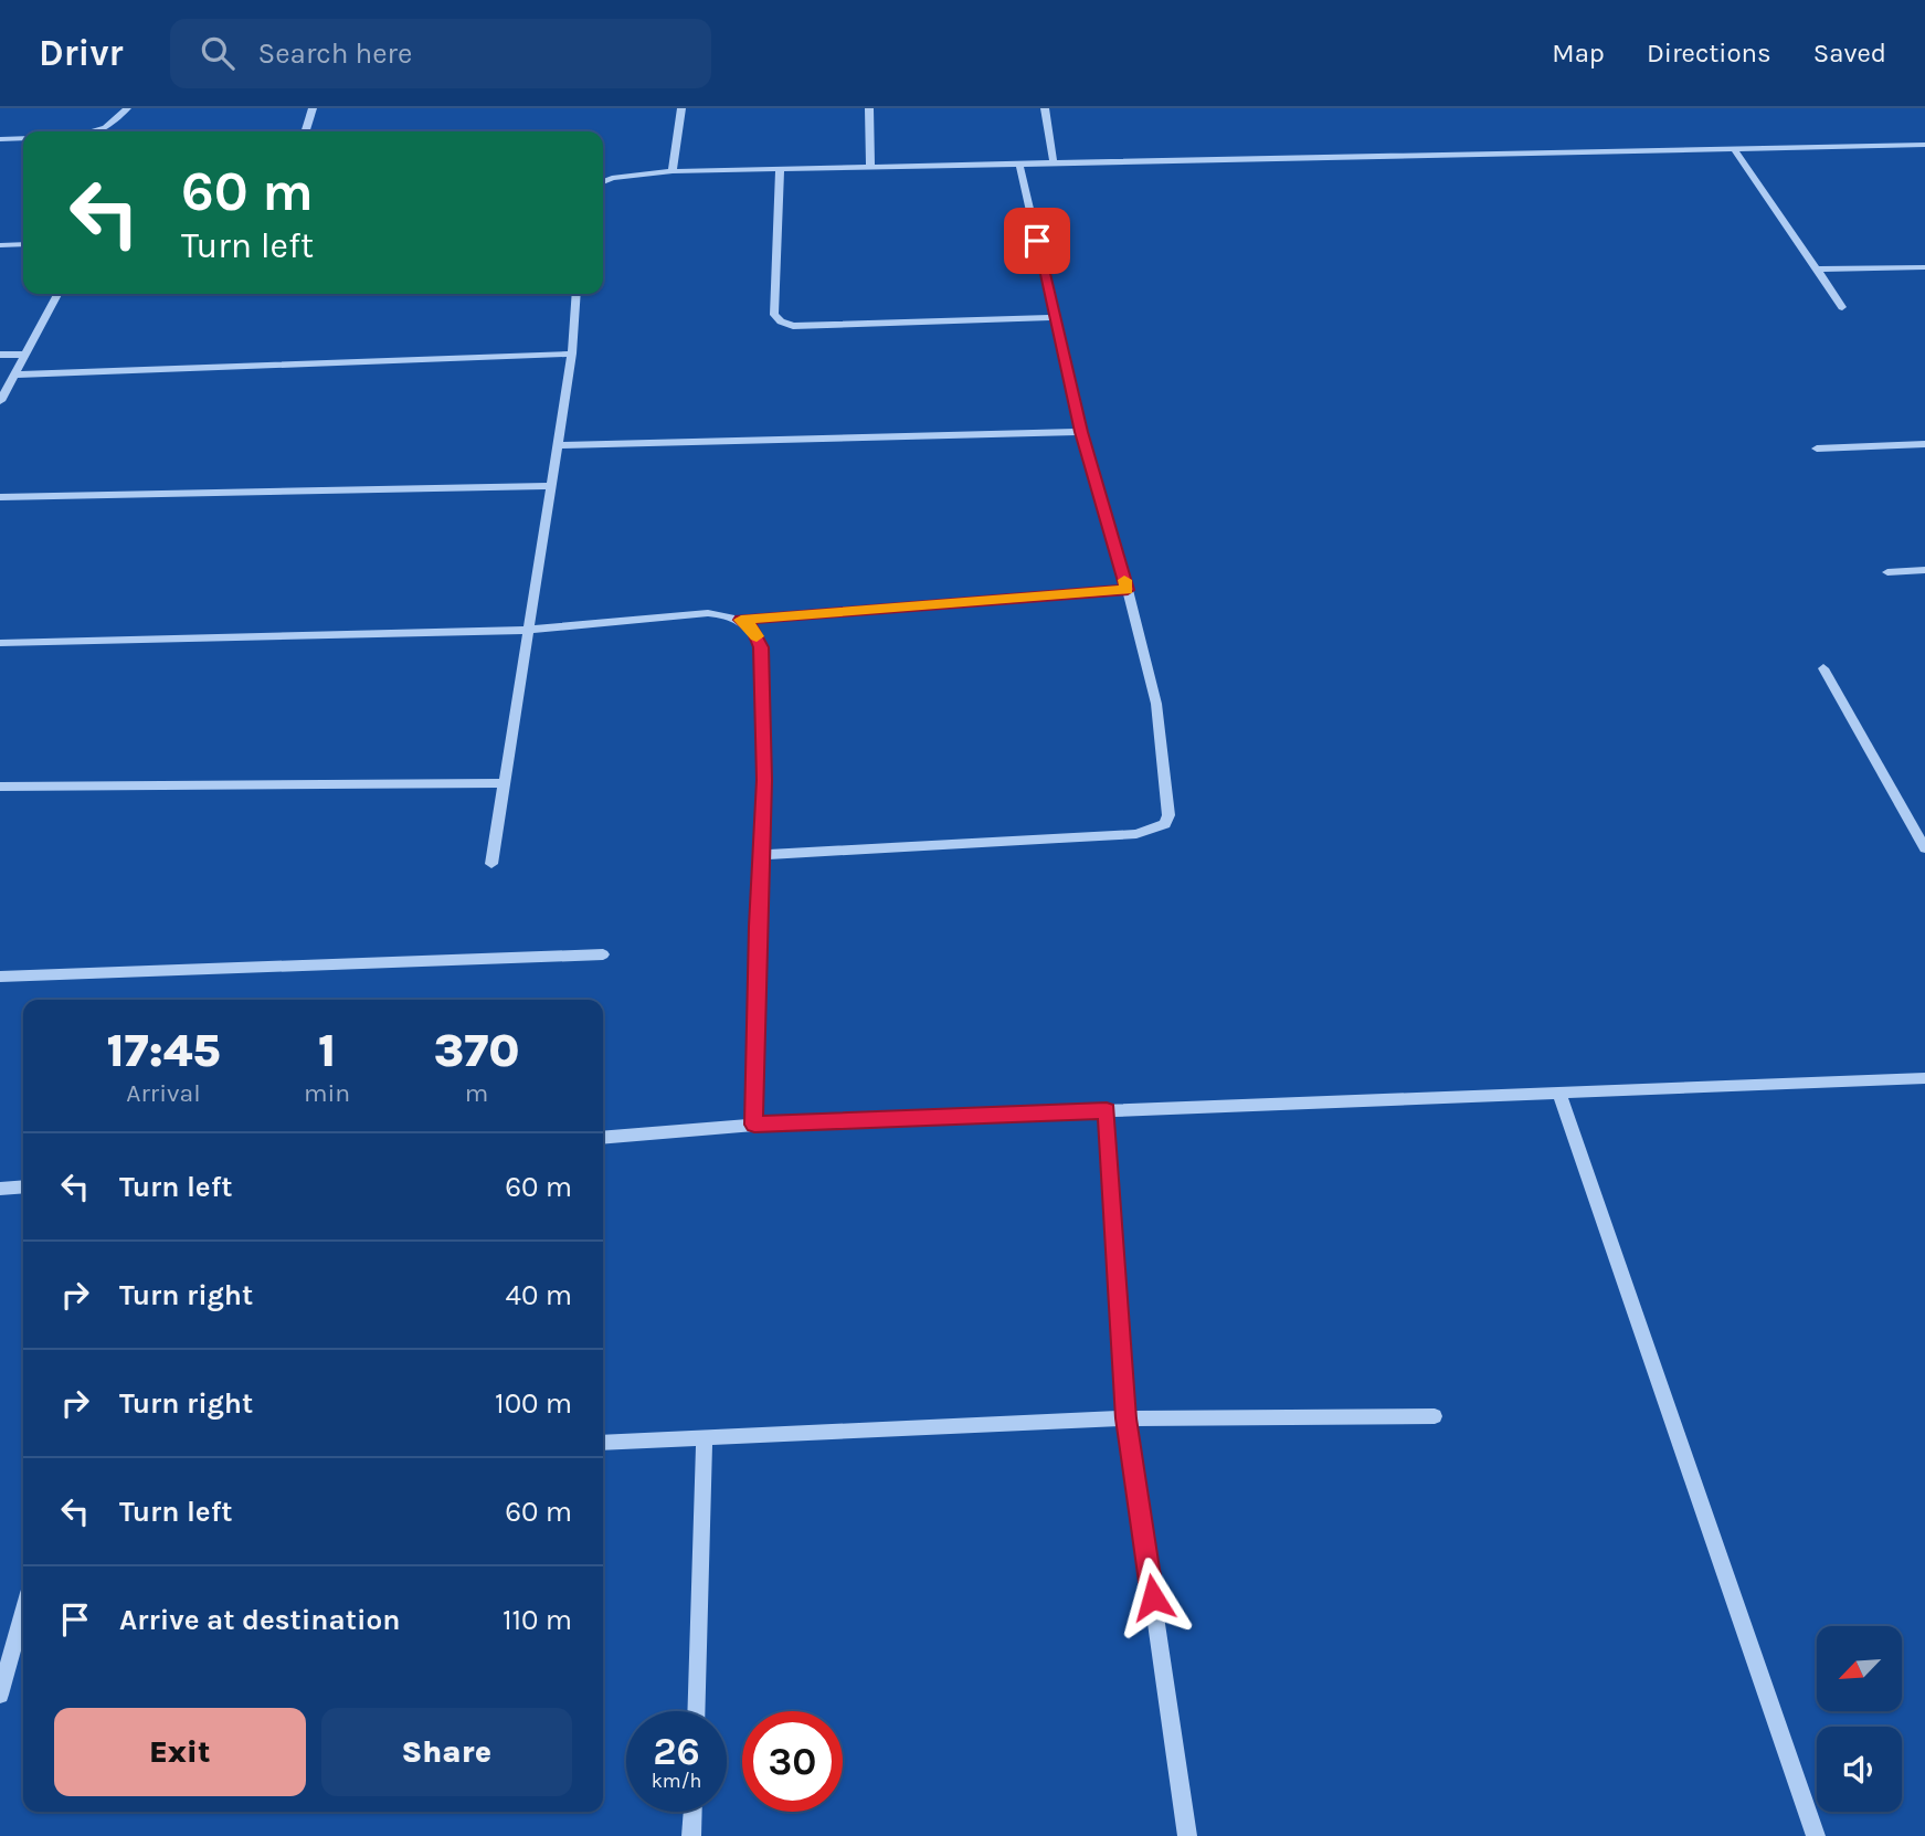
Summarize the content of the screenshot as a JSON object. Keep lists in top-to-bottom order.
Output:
{
  "north": "bottom left",
  "page": {
    "header": "Drivr",
    "search": "Search here",
    "nav": ["Map", "Directions", "Saved"],
    "turn": ["60 m", "Turn left"],
    "eta": [
      "17:45",
      "Arrival",
      "1",
      "min",
      "370",
      "m"
    ],
    "list": [
      {
        "name": "Turn left",
        "value": "60 m"
      },
      {
        "name": "Turn right",
        "value": "40 m"
      },
      {
        "name": "Turn right",
        "value": "100 m"
      },
      {
        "name": "Turn left",
        "value": "60 m"
      },
      {
        "name": "Arrive at destination",
        "value": "110 m"
      }
    ],
    "buttons": ["Exit", "Share"],
    "speed": "26 km/h",
    "limit": "30"
  }
}
